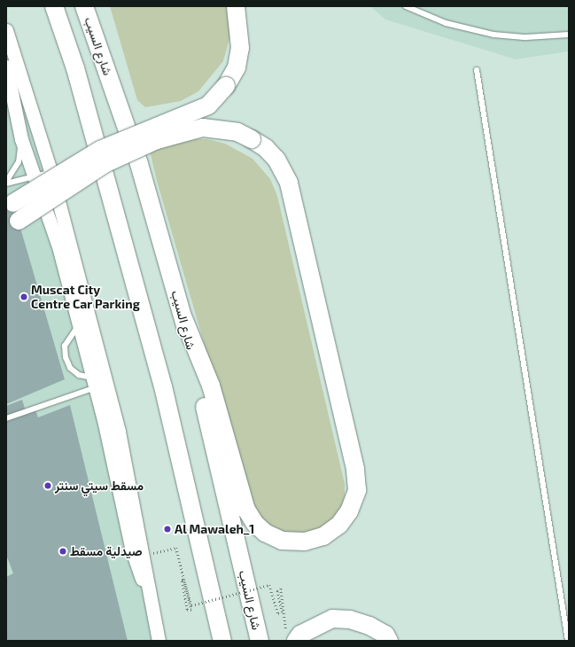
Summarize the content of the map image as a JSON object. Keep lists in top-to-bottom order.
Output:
{
  "streets": {
    "highway": ["شارع السيب"]
  },
  "places": [
    "Muscat City Centre Car Parking",
    "مسقط سيتي سنتر",
    "Al Mawaleh_1",
    "صيدلية مسقط"
  ]
}
